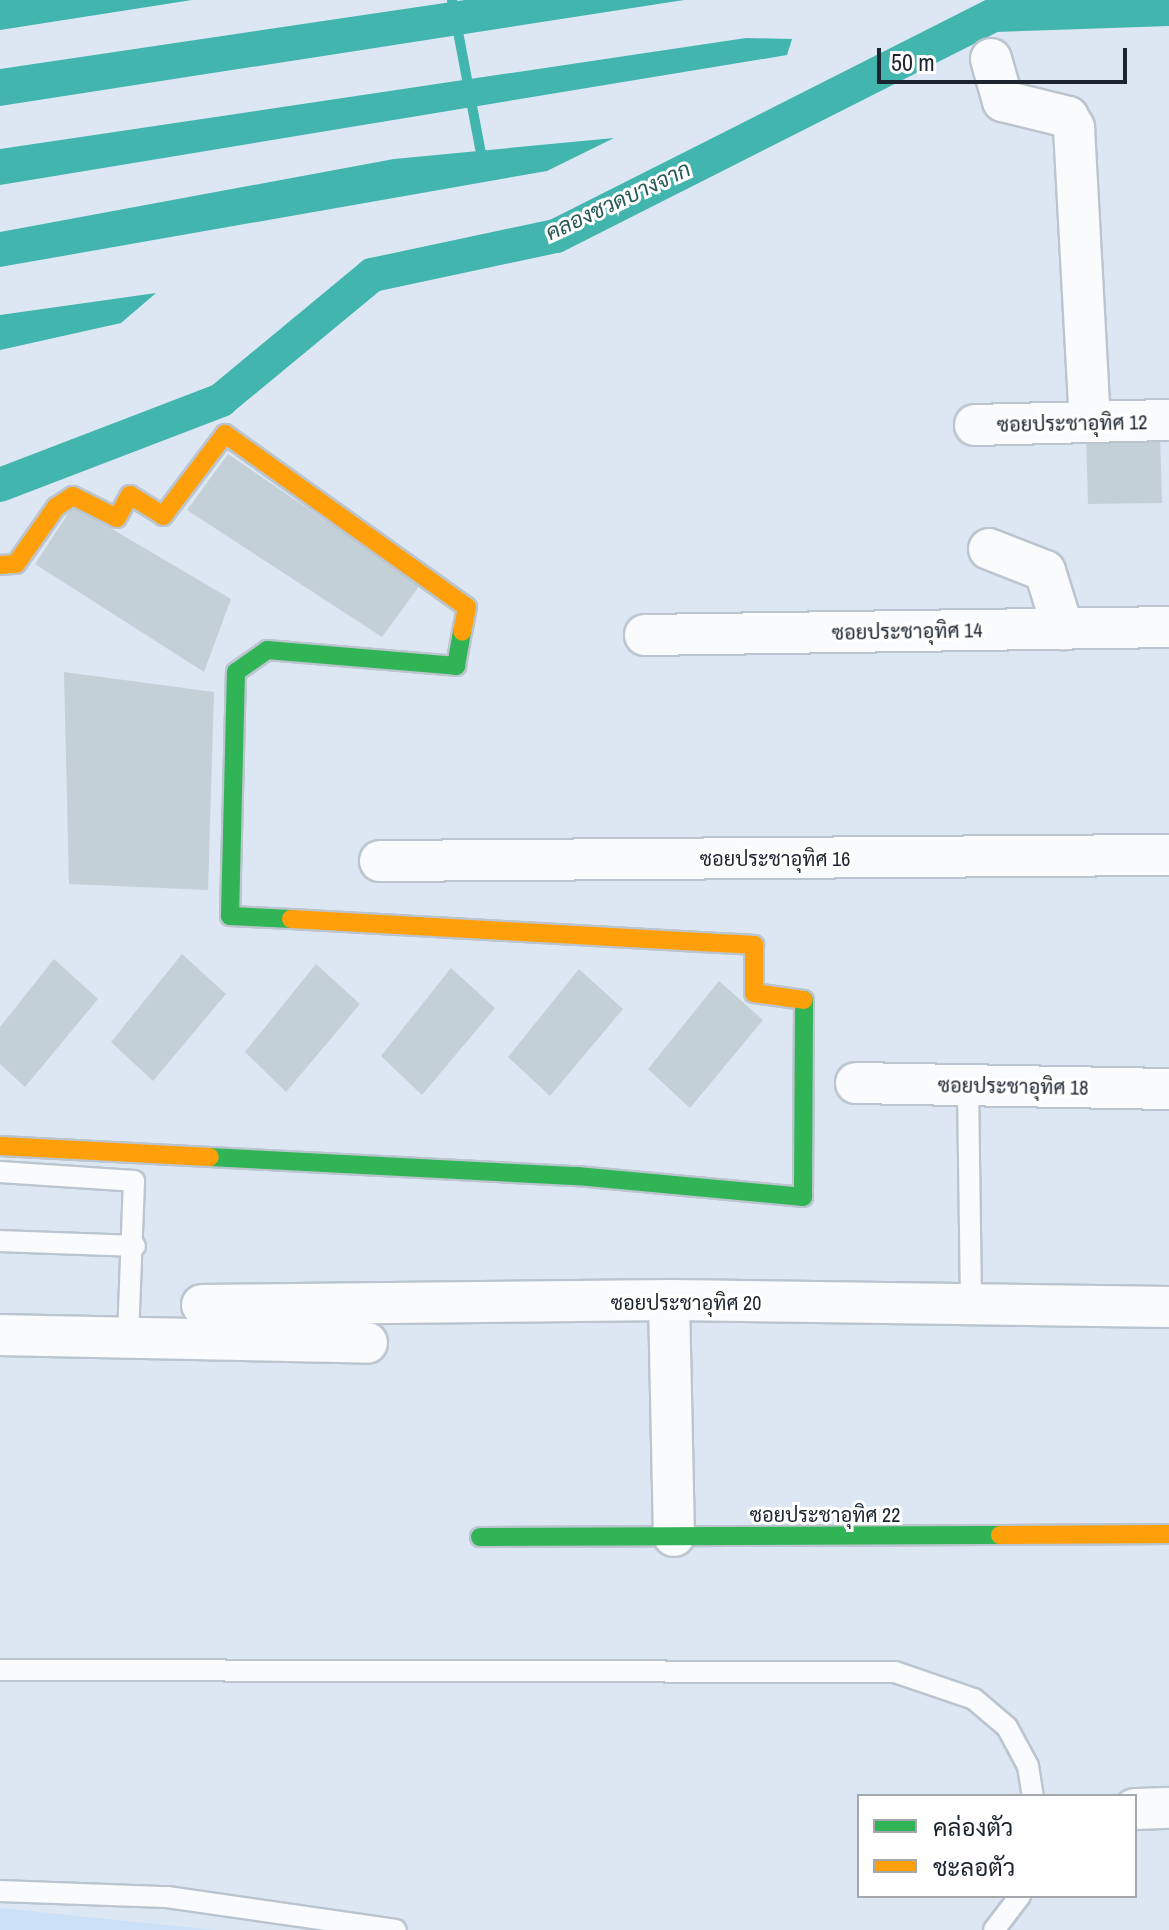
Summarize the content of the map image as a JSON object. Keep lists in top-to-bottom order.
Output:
{
  "streets": {
    "street": [
      "ซอยประชาอุทิศ 12",
      "ซอยประชาอุทิศ 14",
      "ซอยประชาอุทิศ 16",
      "ซอยประชาอุทิศ 18",
      "ซอยประชาอุทิศ 20",
      "ซอยประชาอุทิศ 22"
    ]
  },
  "water": ["คลองชวดบางจาก"],
  "legend": ["คล่องตัว", "ชะลอตัว"],
  "scale_bar": "50 m"
}
